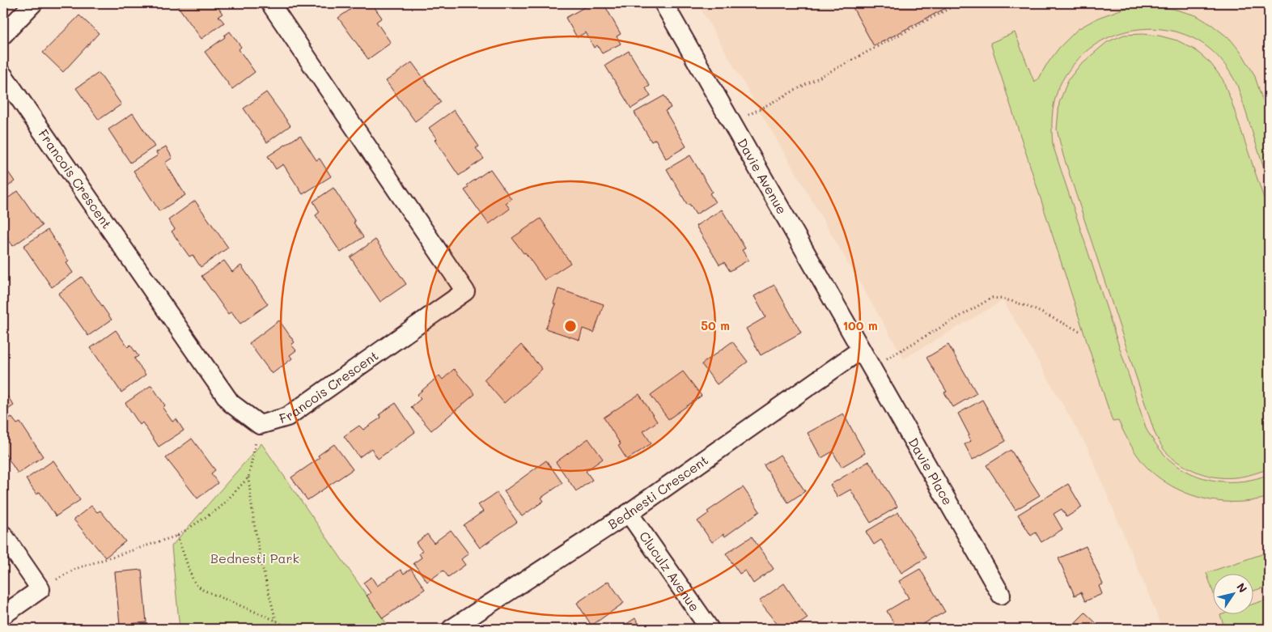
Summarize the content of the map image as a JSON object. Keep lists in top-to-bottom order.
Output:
{
  "streets": {
    "street": [
      "Davie Avenue",
      "Francois Crescent",
      "Davie Place",
      "Bednesti Crescent",
      "Cluculz Avenue"
    ]
  },
  "crossings": [
    ["Davie Avenue", "Davie Place"],
    ["Davie Avenue", "Bednesti Crescent"],
    ["Davie Place", "Bednesti Crescent"],
    ["Bednesti Crescent", "Cluculz Avenue"]
  ],
  "parks": ["Bednesti Park"],
  "north": "top right",
  "rings": ["50 m", "100 m"]
}
